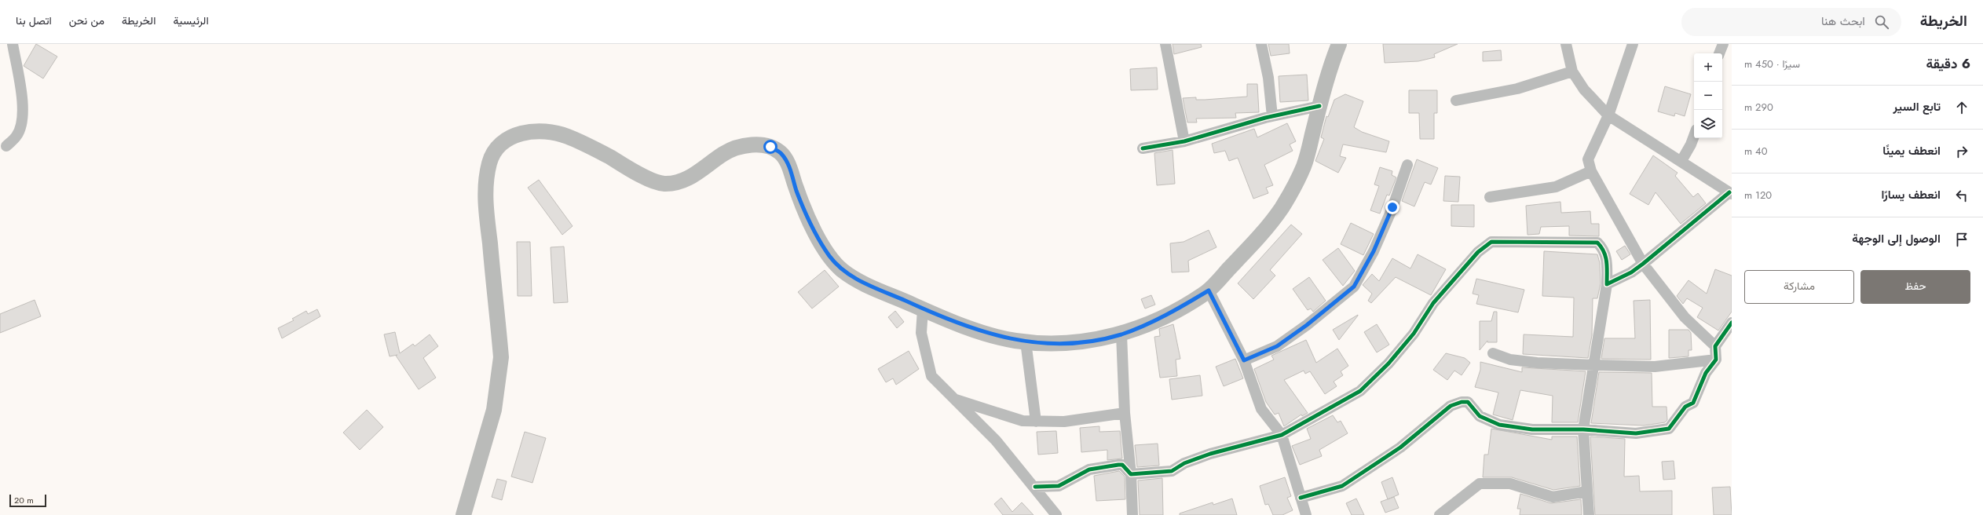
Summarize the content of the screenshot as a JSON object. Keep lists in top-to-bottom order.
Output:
{
  "scale_bar": "20 m",
  "page": {
    "header": "الخريطة",
    "search": "ابحث هنا",
    "nav": [
      "الرئيسية",
      "الخريطة",
      "من نحن",
      "اتصل بنا"
    ],
    "heading": ["6 دقيقة", "سيرًا · 450 m"],
    "map_buttons": ["+", "−"],
    "list": [
      ["تابع السير", "290 m"],
      ["انعطف يمينًا", "40 m"],
      ["انعطف يسارًا", "120 m"],
      "الوصول إلى الوجهة"
    ],
    "buttons": ["حفظ", "مشاركة"],
    "scale": "20 m"
  }
}
